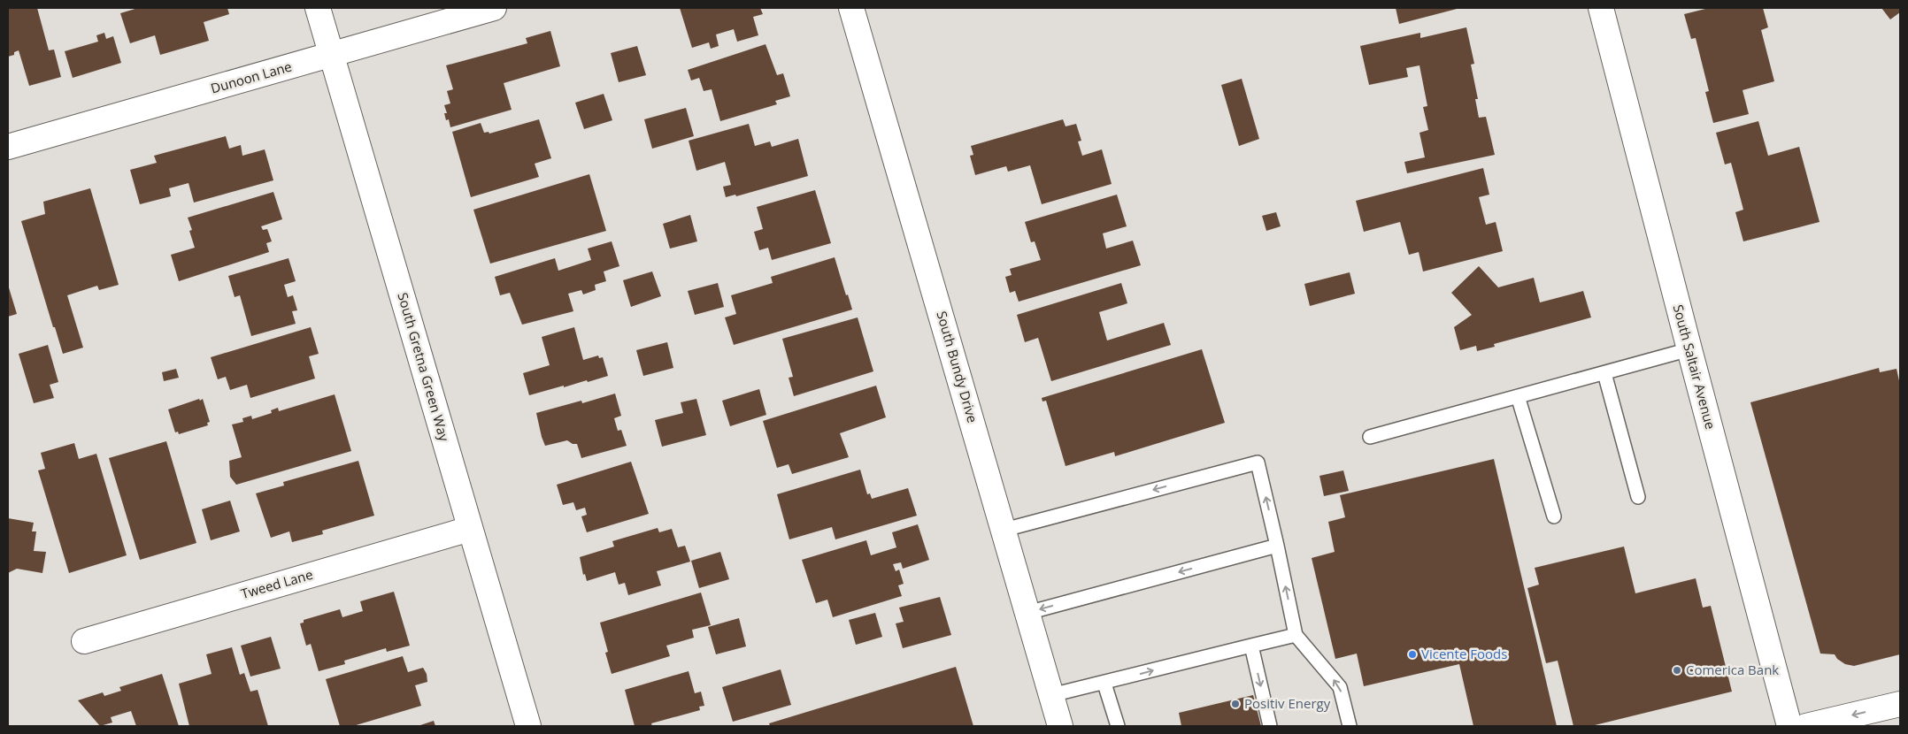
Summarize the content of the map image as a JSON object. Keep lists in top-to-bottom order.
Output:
{
  "streets": {
    "street": [
      "Dunoon Lane",
      "South Gretna Green Way",
      "South Bundy Drive",
      "South Saltair Avenue",
      "Tweed Lane"
    ]
  },
  "crossings": [
    ["Dunoon Lane", "South Gretna Green Way"],
    ["South Gretna Green Way", "Tweed Lane"]
  ],
  "places": ["Vicente Foods", "Comerica Bank", "Positiv Energy"]
}
